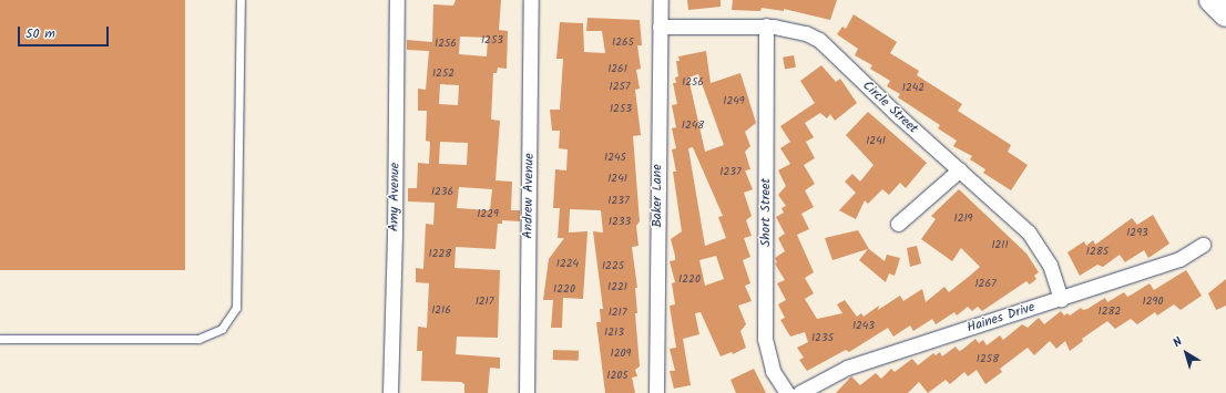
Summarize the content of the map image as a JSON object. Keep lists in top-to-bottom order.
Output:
{
  "streets": {
    "street": [
      "Circle Street",
      "Andrew Avenue",
      "Baker Lane",
      "Amy Avenue",
      "Short Street",
      "Haines Drive"
    ]
  },
  "crossings": [
    ["Circle Street", "Baker Lane"],
    ["Circle Street", "Short Street"],
    ["Circle Street", "Haines Drive"]
  ],
  "house_numbers": [
    "1253",
    "1265",
    "1256",
    "1261",
    "1252",
    "1256",
    "1257",
    "1242",
    "1249",
    "1253",
    "1248",
    "1241",
    "1245",
    "1237",
    "1241",
    "1236",
    "1237",
    "1229",
    "1219",
    "1233",
    "1293",
    "1211",
    "1285",
    "1228",
    "1224",
    "1225",
    "1220",
    "1267",
    "1221",
    "1220",
    "1217",
    "1290",
    "1216",
    "1282",
    "1217",
    "1243",
    "1213",
    "1235",
    "1209",
    "1258",
    "1205"
  ],
  "scale_bar": "50 m",
  "north": "top left"
}
